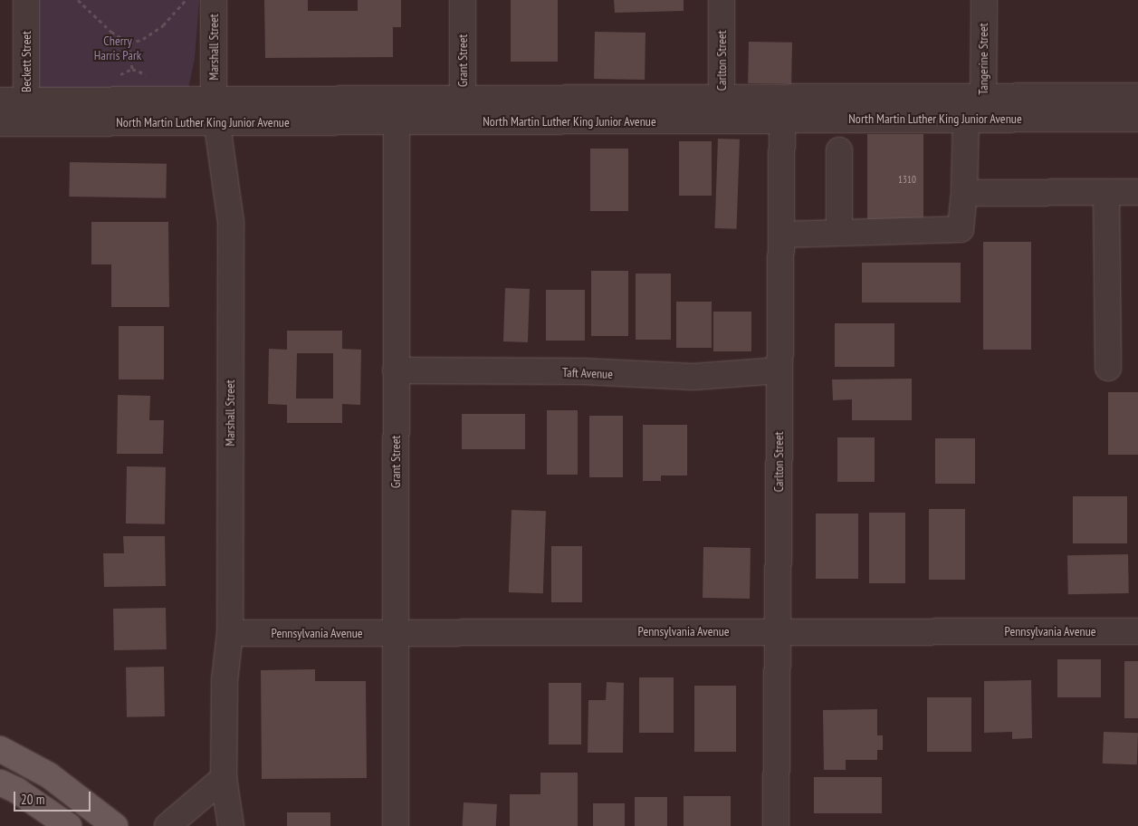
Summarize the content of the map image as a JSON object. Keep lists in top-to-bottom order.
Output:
{
  "streets": {
    "street": [
      "Marshall Street",
      "Tangerine Street",
      "Grant Street",
      "Carlton Street",
      "Beckett Street",
      "North Martin Luther King Junior Avenue",
      "Taft Avenue",
      "Pennsylvania Avenue"
    ]
  },
  "crossings": [
    ["Marshall Street", "North Martin Luther King Junior Avenue"],
    ["Marshall Street", "Pennsylvania Avenue"],
    ["Tangerine Street", "North Martin Luther King Junior Avenue"],
    ["Grant Street", "North Martin Luther King Junior Avenue"],
    ["Grant Street", "Taft Avenue"],
    ["Grant Street", "Pennsylvania Avenue"],
    ["Carlton Street", "North Martin Luther King Junior Avenue"],
    ["Carlton Street", "Taft Avenue"],
    ["Carlton Street", "Pennsylvania Avenue"],
    ["Beckett Street", "North Martin Luther King Junior Avenue"]
  ],
  "parks": ["Cherry Harris Park"],
  "house_numbers": ["1310"],
  "scale_bar": "20 m"
}
